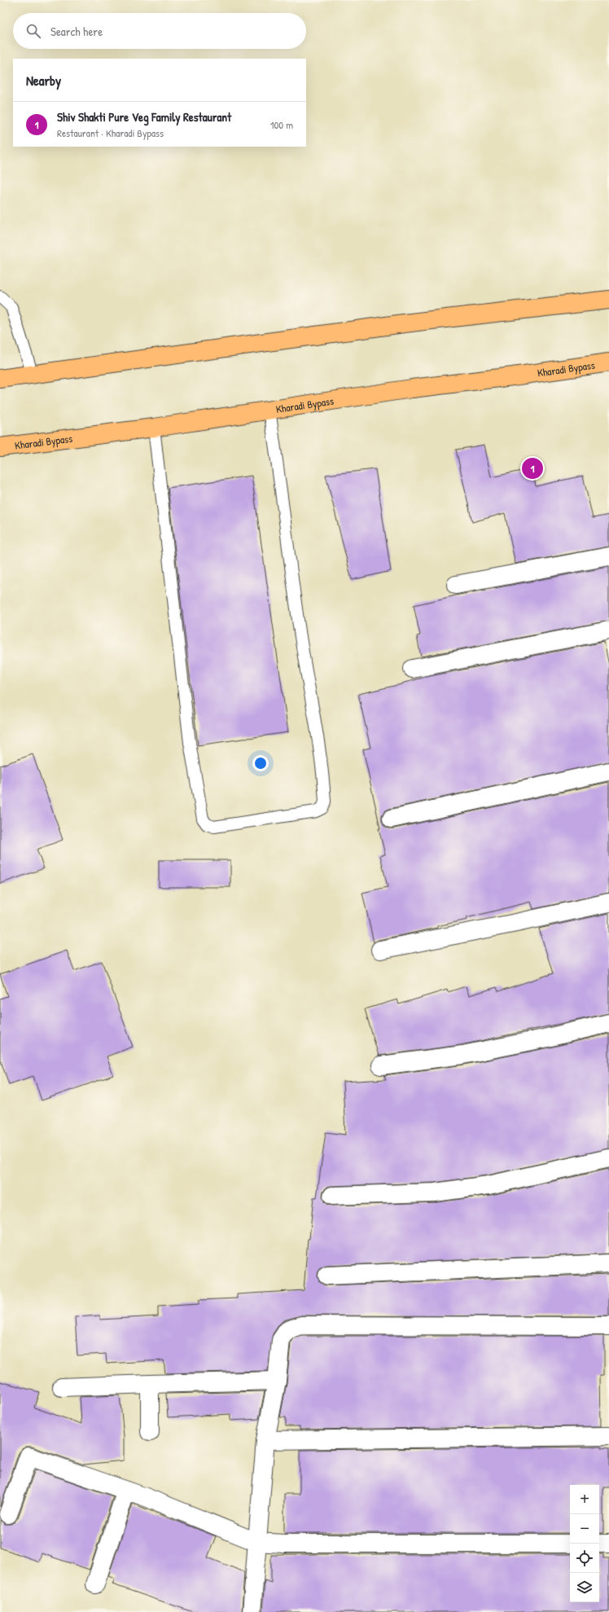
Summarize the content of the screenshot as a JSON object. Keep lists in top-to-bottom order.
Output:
{
  "streets": {
    "highway": ["Kharadi Bypass"]
  },
  "page": {
    "search": "Search here",
    "heading": "Nearby",
    "list": [
      {
        "mark": "1",
        "name": "Shiv Shakti Pure Veg Family Restaurant",
        "note": "Restaurant · Kharadi Bypass",
        "value": "100 m"
      }
    ],
    "pins": "1",
    "map_buttons": ["+", "−"]
  }
}
